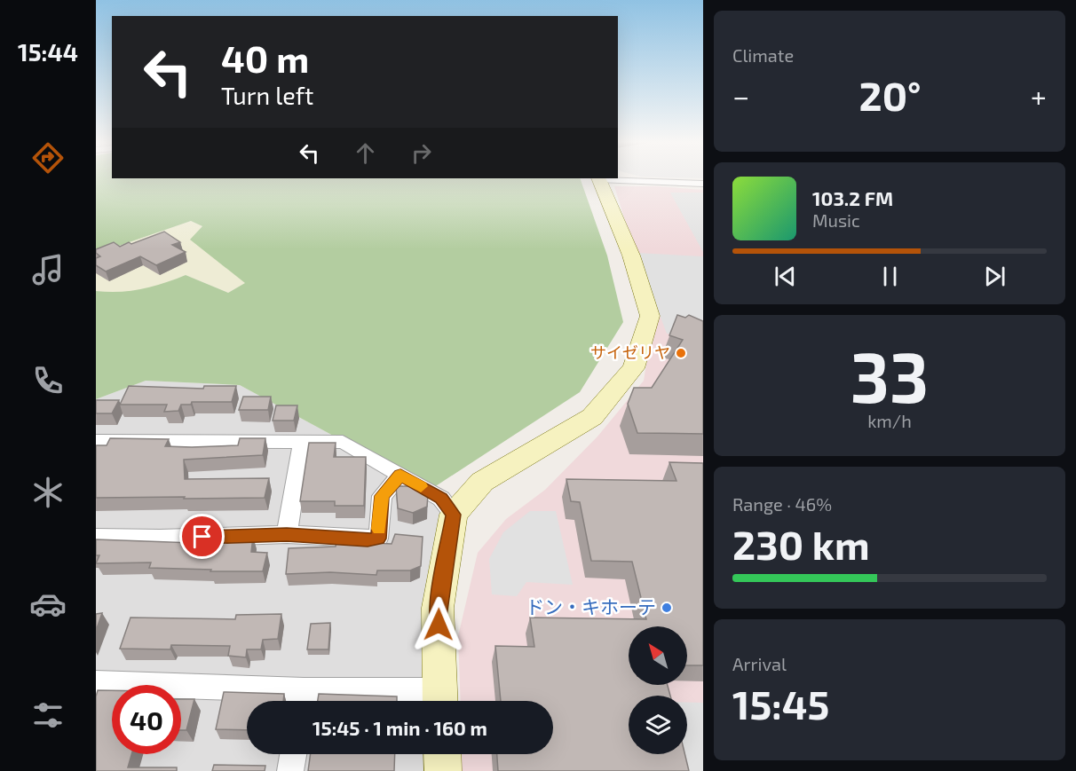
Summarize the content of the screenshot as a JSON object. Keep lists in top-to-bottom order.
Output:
{
  "places": ["サイゼリヤ", "ドン・キホーテ"],
  "north": "top left",
  "page": {
    "tabs": "15:44",
    "tile": [
      "Climate",
      ["33", "km/h"],
      ["Range · 46%", "230 km"],
      ["Arrival", "15:45"]
    ],
    "turn": ["40 m", "Turn left"],
    "heat": ["−", "20°", "+"],
    "song": ["103.2 FM", "Music"],
    "limit": "40",
    "trip": "15:45 · 1 min · 160 m"
  }
}
